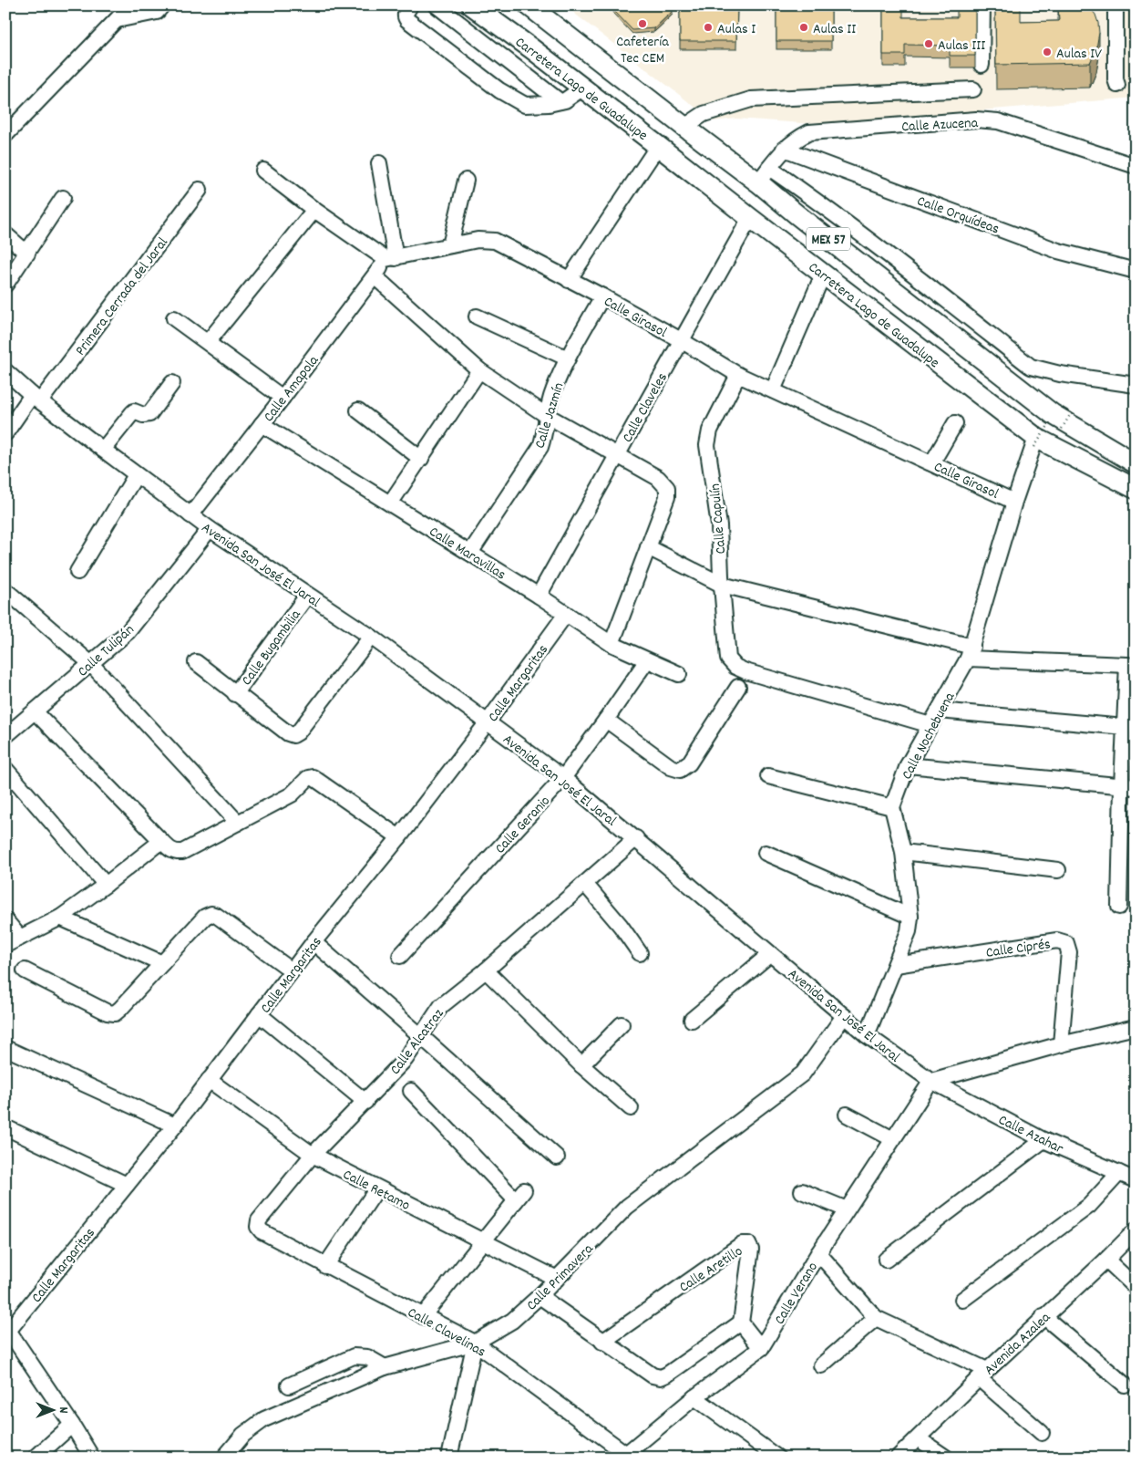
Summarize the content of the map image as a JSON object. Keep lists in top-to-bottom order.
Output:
{
  "streets": {
    "main road": ["Carretera Lago de Guadalupe", "MEX 57"],
    "street": [
      "Calle Azucena",
      "Calle Orquídeas",
      "Primera Cerrada del Jaral",
      "Calle Girasol",
      "Calle Amapola",
      "Calle Claveles",
      "Calle Jazmín",
      "Calle Capulín",
      "Calle Maravillas",
      "Avenida San José El Jaral",
      "Calle Bugambilia",
      "Calle Tulipán",
      "Calle Margaritas",
      "Calle Nochebuena",
      "Calle Geranio",
      "Calle Ciprés",
      "Calle Alcatraz",
      "Calle Azahar",
      "Calle Retamo",
      "Calle Aretillo",
      "Calle Primavera",
      "Calle Verano",
      "Calle Clavelinas",
      "Avenida Azalea"
    ]
  },
  "crossings": [
    ["Carretera Lago de Guadalupe", "Calle Azucena"],
    ["Carretera Lago de Guadalupe", "Calle Claveles"],
    ["Carretera Lago de Guadalupe", "Calle Nochebuena"],
    ["Calle Azucena", "Calle Orquídeas"],
    ["Primera Cerrada del Jaral", "Avenida San José El Jaral"],
    ["Calle Girasol", "Calle Amapola"],
    ["Calle Girasol", "Calle Claveles"],
    ["Calle Girasol", "Calle Jazmín"],
    ["Calle Girasol", "Calle Capulín"],
    ["Calle Girasol", "Calle Nochebuena"],
    ["Calle Amapola", "Calle Maravillas"],
    ["Calle Amapola", "Avenida San José El Jaral"],
    ["Calle Claveles", "Calle Maravillas"],
    ["Calle Jazmín", "Calle Maravillas"],
    ["Calle Capulín", "Calle Nochebuena"],
    ["Calle Maravillas", "Calle Margaritas"],
    ["Calle Maravillas", "Calle Geranio"],
    ["Avenida San José El Jaral", "Calle Bugambilia"],
    ["Avenida San José El Jaral", "Calle Tulipán"],
    ["Avenida San José El Jaral", "Calle Margaritas"],
    ["Avenida San José El Jaral", "Calle Geranio"],
    ["Avenida San José El Jaral", "Calle Alcatraz"],
    ["Avenida San José El Jaral", "Calle Azahar"],
    ["Avenida San José El Jaral", "Calle Primavera"],
    ["Avenida San José El Jaral", "Calle Verano"],
    ["Calle Margaritas", "Calle Retamo"],
    ["Calle Alcatraz", "Calle Retamo"],
    ["Calle Alcatraz", "Calle Clavelinas"],
    ["Calle Azahar", "Calle Verano"],
    ["Calle Retamo", "Calle Primavera"],
    ["Calle Primavera", "Calle Clavelinas"],
    ["Calle Verano", "Calle Clavelinas"]
  ],
  "places": [
    "Cafetería Tec CEM",
    "Aulas I",
    "Aulas II",
    "Aulas III",
    "Aulas IV"
  ],
  "north": "right"
}
